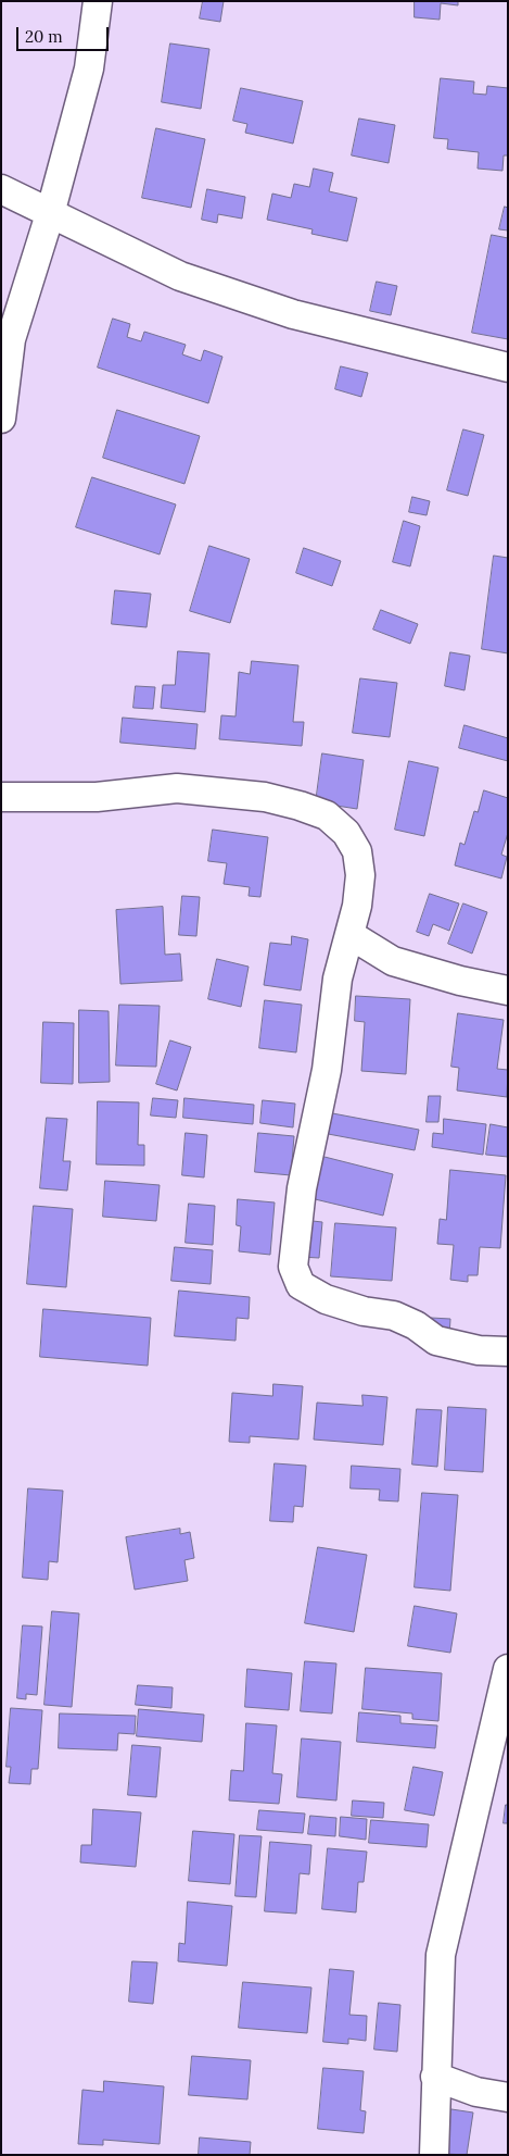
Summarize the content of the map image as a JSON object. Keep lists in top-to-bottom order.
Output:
{
  "scale_bar": "20 m"
}
